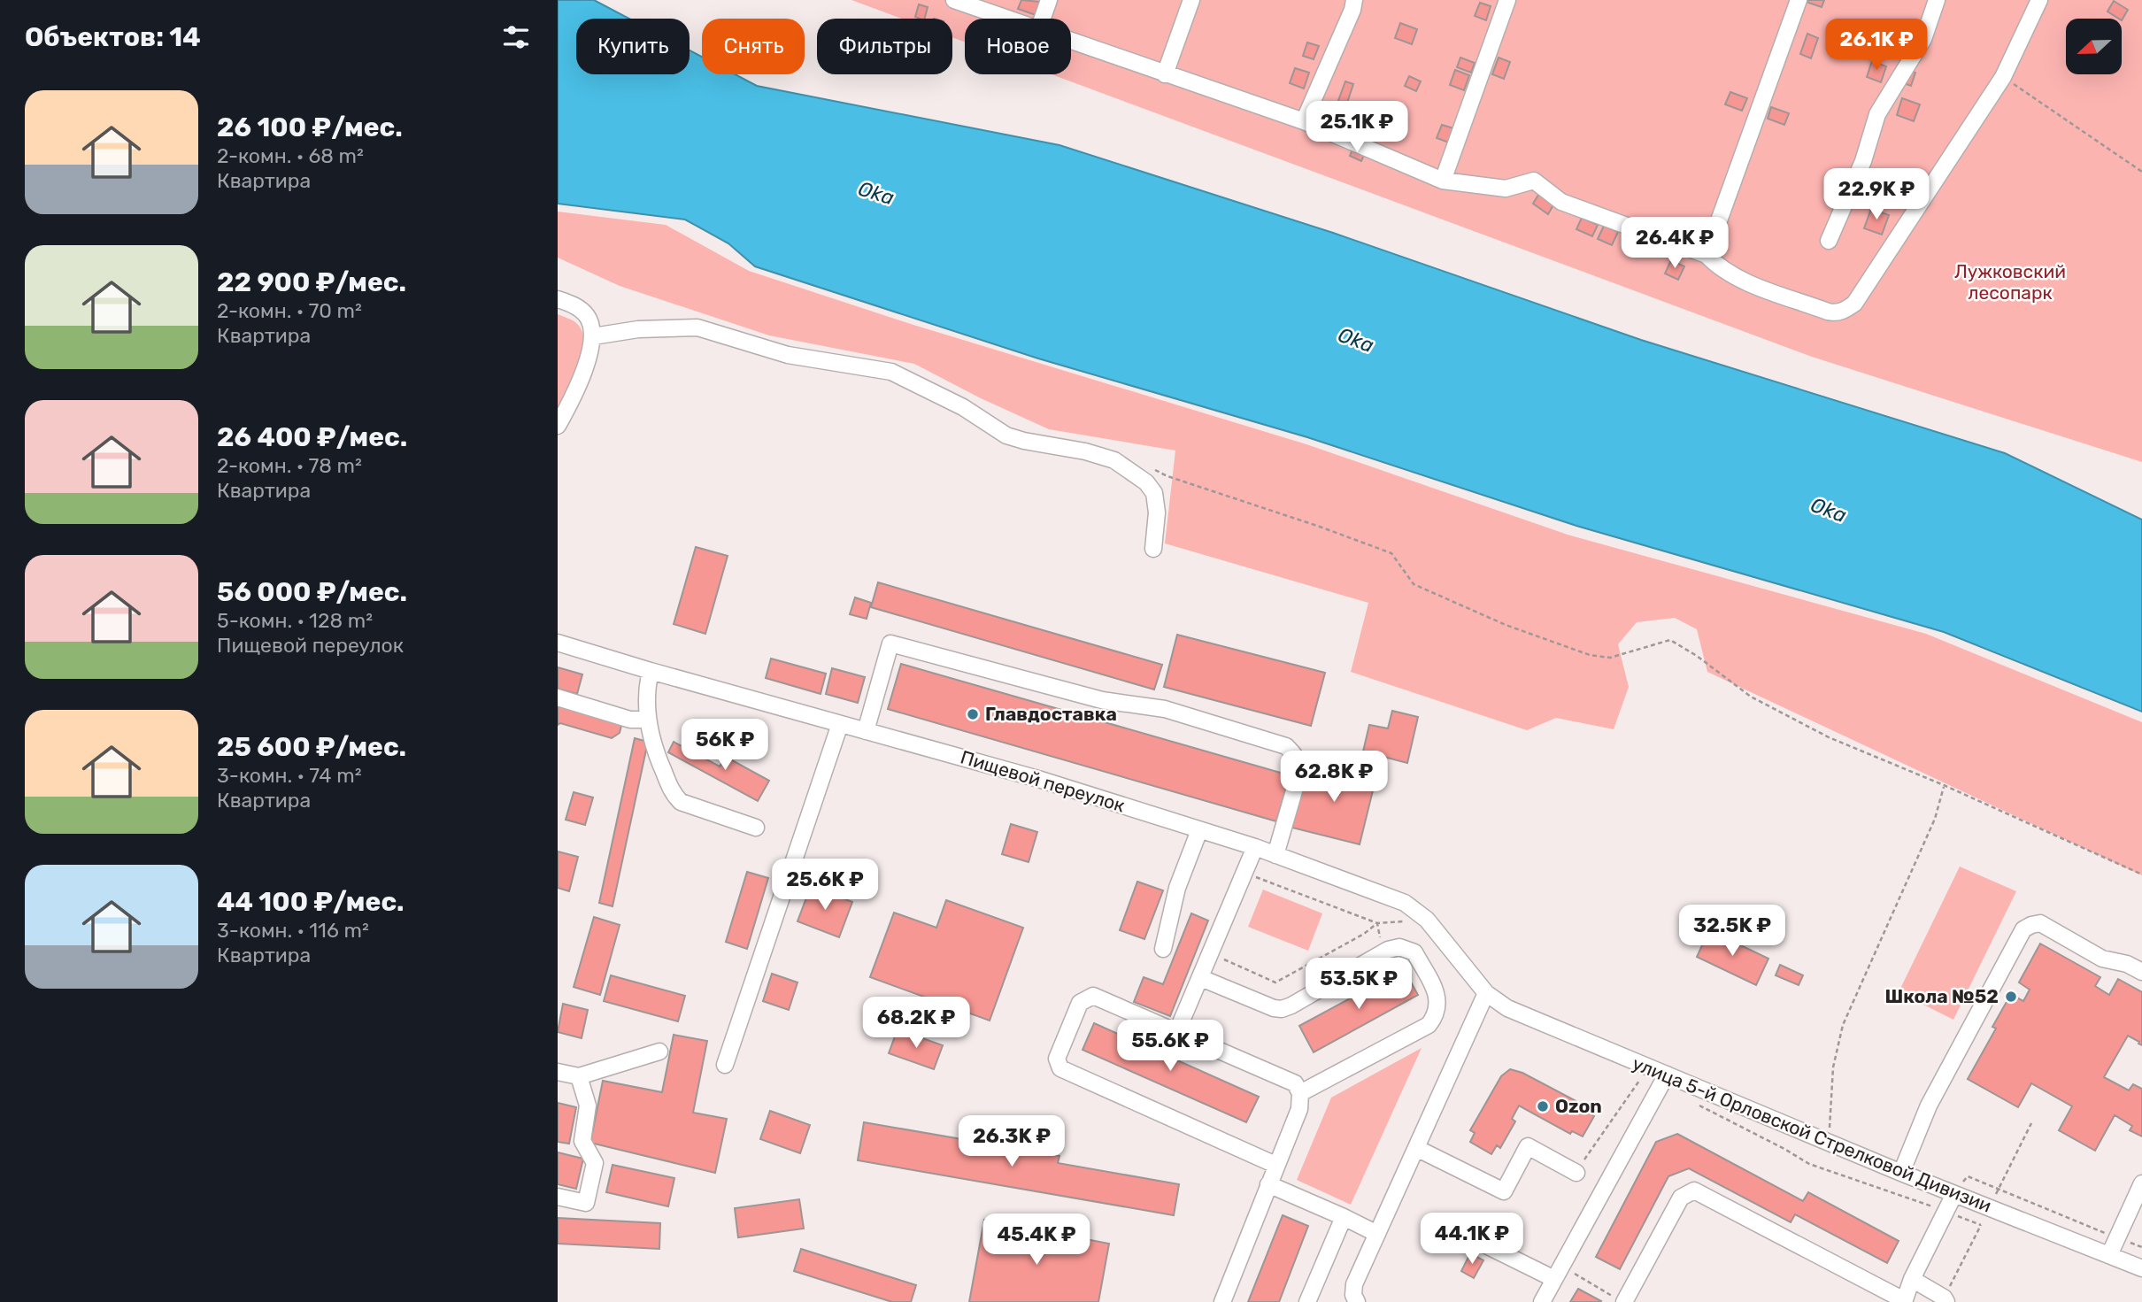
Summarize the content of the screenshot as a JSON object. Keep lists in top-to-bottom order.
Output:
{
  "streets": {
    "street": ["Пищевой переулок", "улица 5-й Орловской Стрелковой Дивизии"]
  },
  "crossings": [
    ["Пищевой переулок", "улица 5-й Орловской Стрелковой Дивизии"]
  ],
  "water": ["Oka"],
  "parks": ["Лужковский лесопарк"],
  "places": ["Главдоставка", "Школа №52", "Ozon"],
  "north": "left",
  "page": {
    "heading": "Объектов: 14",
    "price": [
      "26.1K ₽",
      "25.1K ₽",
      "22.9K ₽",
      "26.4K ₽",
      "56K ₽",
      "62.8K ₽",
      "25.6K ₽",
      "32.5K ₽",
      "53.5K ₽",
      "68.2K ₽",
      "55.6K ₽",
      "26.3K ₽",
      "44.1K ₽",
      "45.4K ₽"
    ],
    "chip": [
      "Купить",
      "Снять",
      "Фильтры",
      "Новое"
    ],
    "list": [
      {
        "name": "26 100 ₽/мес.",
        "note": "2-комн. · 68 m² · Квартира"
      },
      {
        "name": "22 900 ₽/мес.",
        "note": "2-комн. · 70 m² · Квартира"
      },
      {
        "name": "26 400 ₽/мес.",
        "note": "2-комн. · 78 m² · Квартира"
      },
      {
        "name": "56 000 ₽/мес.",
        "note": "5-комн. · 128 m² · Пищевой переулок"
      },
      {
        "name": "25 600 ₽/мес.",
        "note": "3-комн. · 74 m² · Квартира"
      },
      {
        "name": "44 100 ₽/мес.",
        "note": "3-комн. · 116 m² · Квартира"
      }
    ]
  }
}
